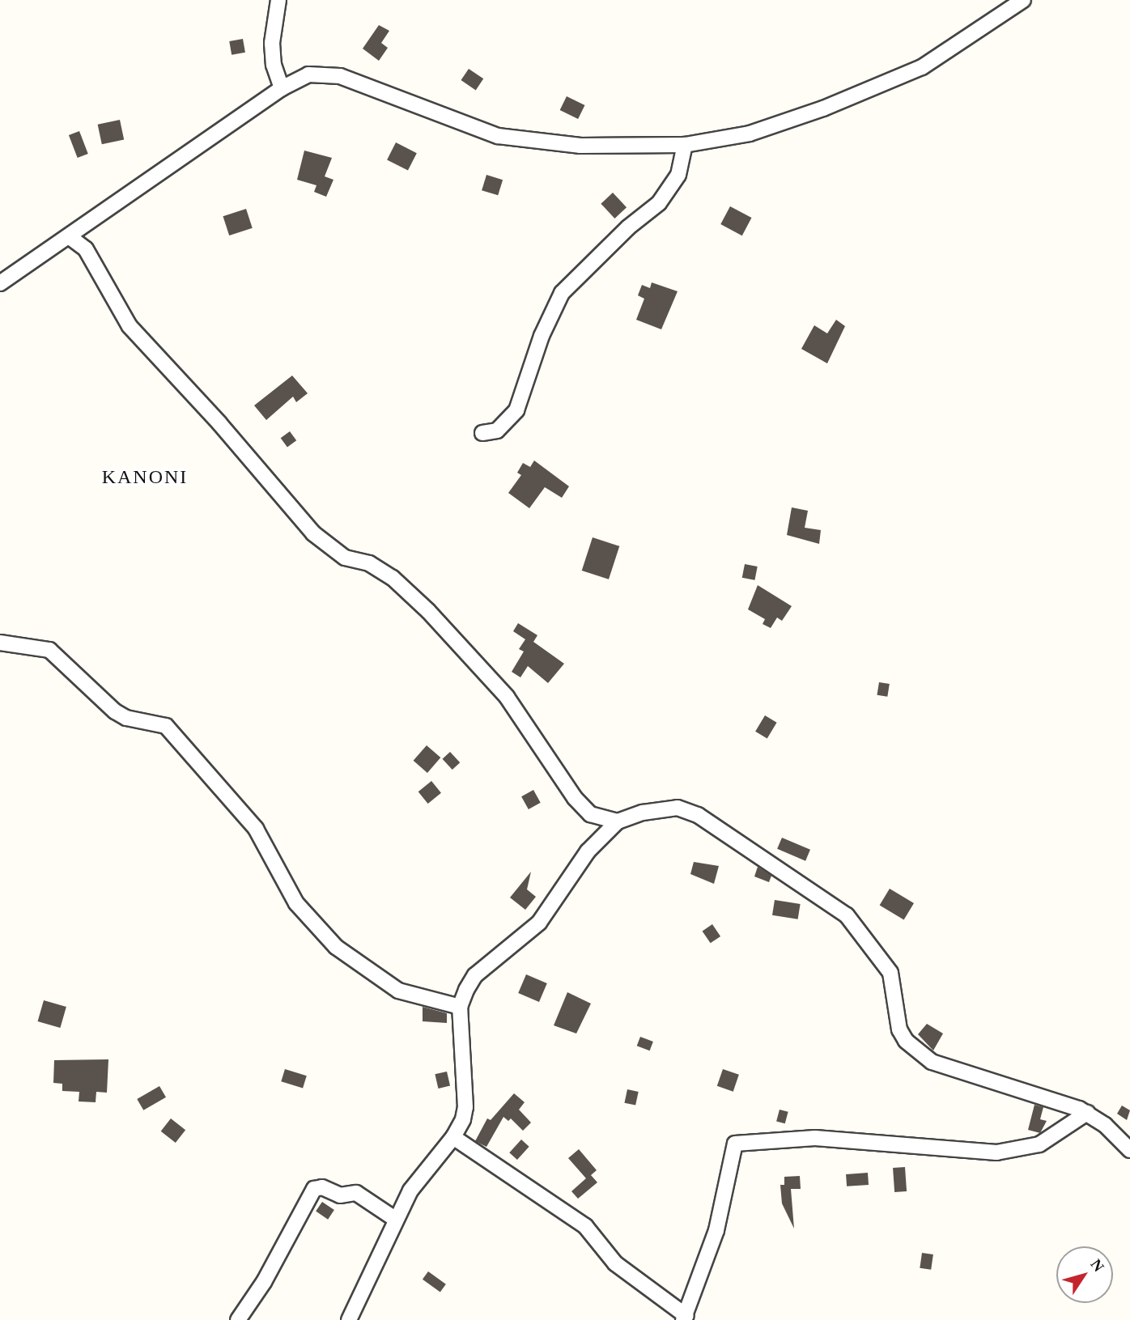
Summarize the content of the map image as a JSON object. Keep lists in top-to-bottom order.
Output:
{
  "districts": ["KANONI"],
  "north": "top right"
}
